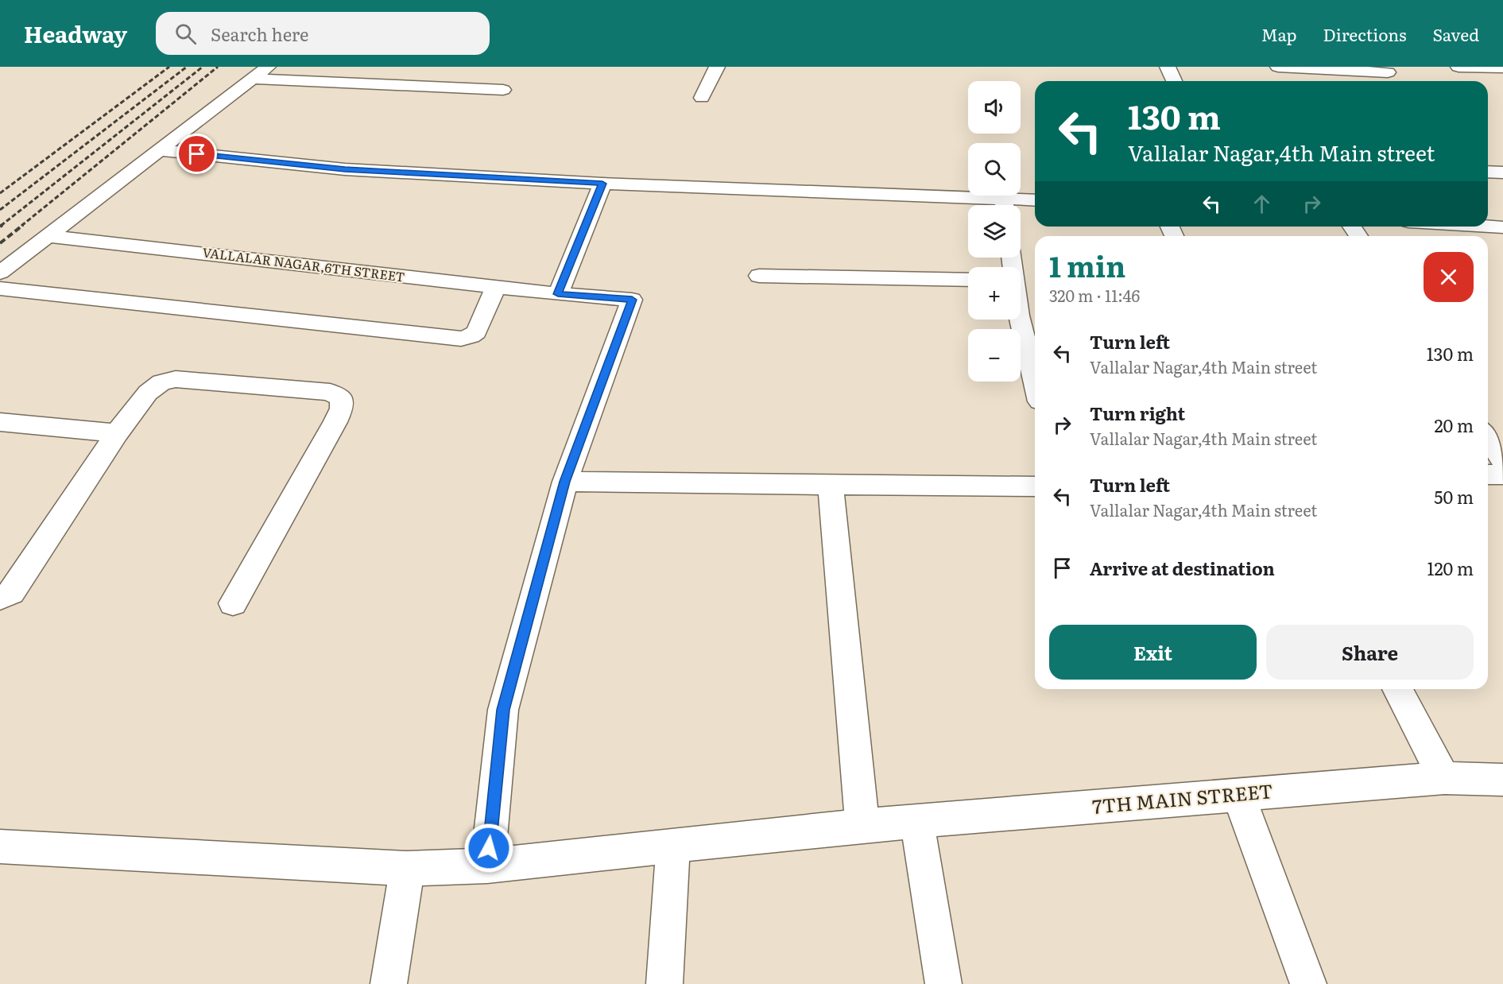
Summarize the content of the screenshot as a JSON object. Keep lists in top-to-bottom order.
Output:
{
  "streets": {
    "street": ["VALLALAR NAGAR,6TH STREET", "7TH MAIN STREET"]
  },
  "page": {
    "header": "Headway",
    "search": "Search here",
    "nav": ["Map", "Directions", "Saved"],
    "map_buttons": ["+", "−"],
    "turn": ["130 m", "Vallalar Nagar,4th Main street"],
    "heading": ["1 min", "320 m · 11:46"],
    "list": [
      {
        "name": "Turn left",
        "note": "Vallalar Nagar,4th Main street",
        "value": "130 m"
      },
      {
        "name": "Turn right",
        "note": "Vallalar Nagar,4th Main street",
        "value": "20 m"
      },
      {
        "name": "Turn left",
        "note": "Vallalar Nagar,4th Main street",
        "value": "50 m"
      },
      {
        "name": "Arrive at destination",
        "value": "120 m"
      }
    ],
    "buttons": ["Exit", "Share"]
  }
}
